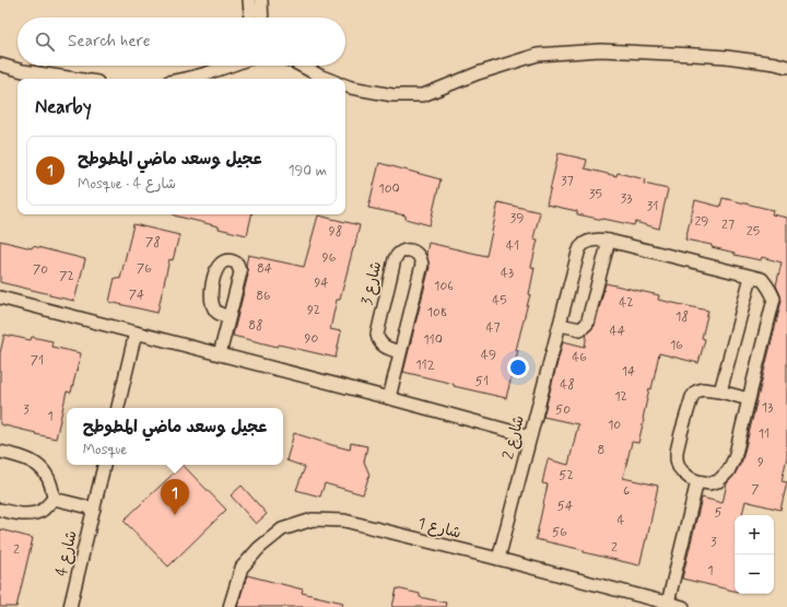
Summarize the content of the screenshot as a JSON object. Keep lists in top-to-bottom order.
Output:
{
  "streets": {
    "street": [
      "شارع 3",
      "شارع 2",
      "شارع 1",
      "شارع 4"
    ]
  },
  "crossings": [
    ["شارع 2", "شارع 1"]
  ],
  "house_numbers": [
    "37",
    "100",
    "35",
    "33",
    "31",
    "39",
    "29",
    "27",
    "98",
    "25",
    "78",
    "41",
    "96",
    "76",
    "84",
    "70",
    "43",
    "72",
    "94",
    "106",
    "74",
    "86",
    "45",
    "42",
    "92",
    "108",
    "18",
    "88",
    "47",
    "44",
    "90",
    "110",
    "16",
    "49",
    "46",
    "71",
    "112",
    "14",
    "51",
    "48",
    "12",
    "13",
    "3",
    "50",
    "1",
    "10",
    "11",
    "8",
    "9",
    "52",
    "7",
    "6",
    "54",
    "5",
    "4",
    "56",
    "3",
    "2",
    "2",
    "1"
  ],
  "page": {
    "search": "Search here",
    "heading": "Nearby",
    "list": [
      {
        "mark": "1",
        "name": "عجيل وسعد ماضي المطوطح",
        "note": "Mosque · شارع 4",
        "value": "190 m"
      }
    ],
    "popup": ["عجيل وسعد ماضي المطوطح", "Mosque"],
    "pins": "1",
    "map_buttons": ["+", "−"]
  }
}
